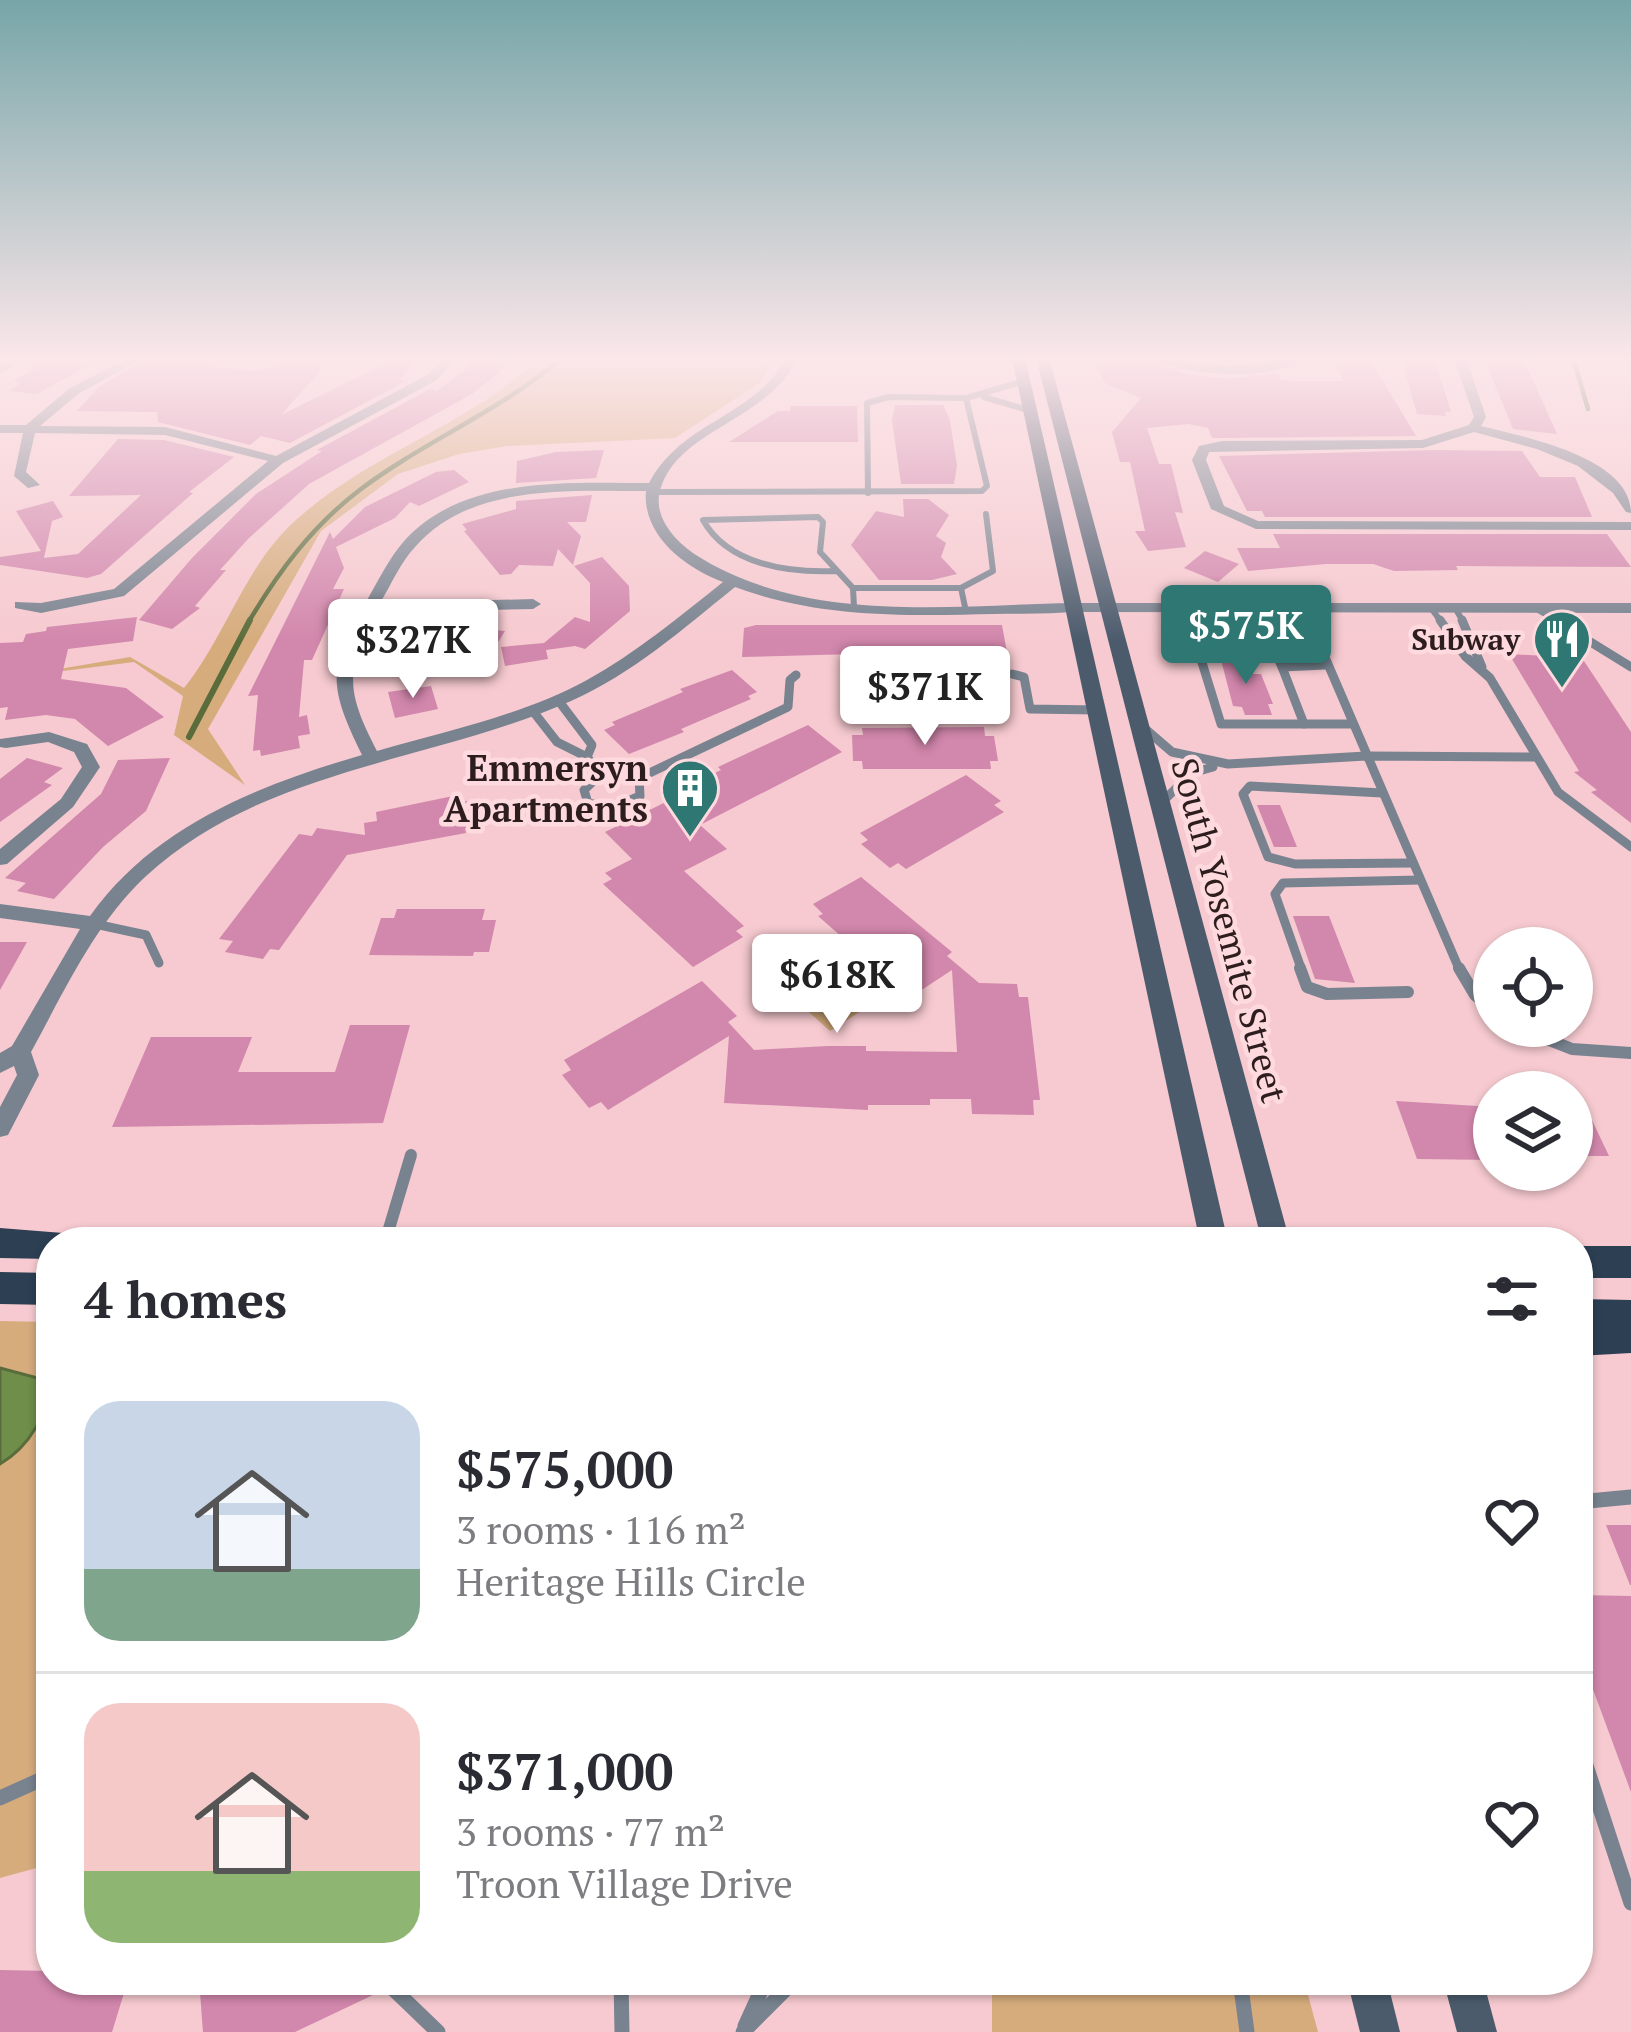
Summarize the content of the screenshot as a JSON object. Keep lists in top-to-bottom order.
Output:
{
  "streets": {
    "main road": ["South Yosemite Street"]
  },
  "places": {
    "restaurant": ["Subway"],
    "building": ["Emmersyn Apartments"]
  },
  "page": {
    "price": [
      "$575K",
      "$327K",
      "$371K",
      "$618K"
    ],
    "heading": "4 homes",
    "list": [
      {
        "name": "$575,000",
        "note": "3 rooms · 116 m² · Heritage Hills Circle"
      },
      {
        "name": "$371,000",
        "note": "3 rooms · 77 m² · Troon Village Drive"
      }
    ]
  }
}
